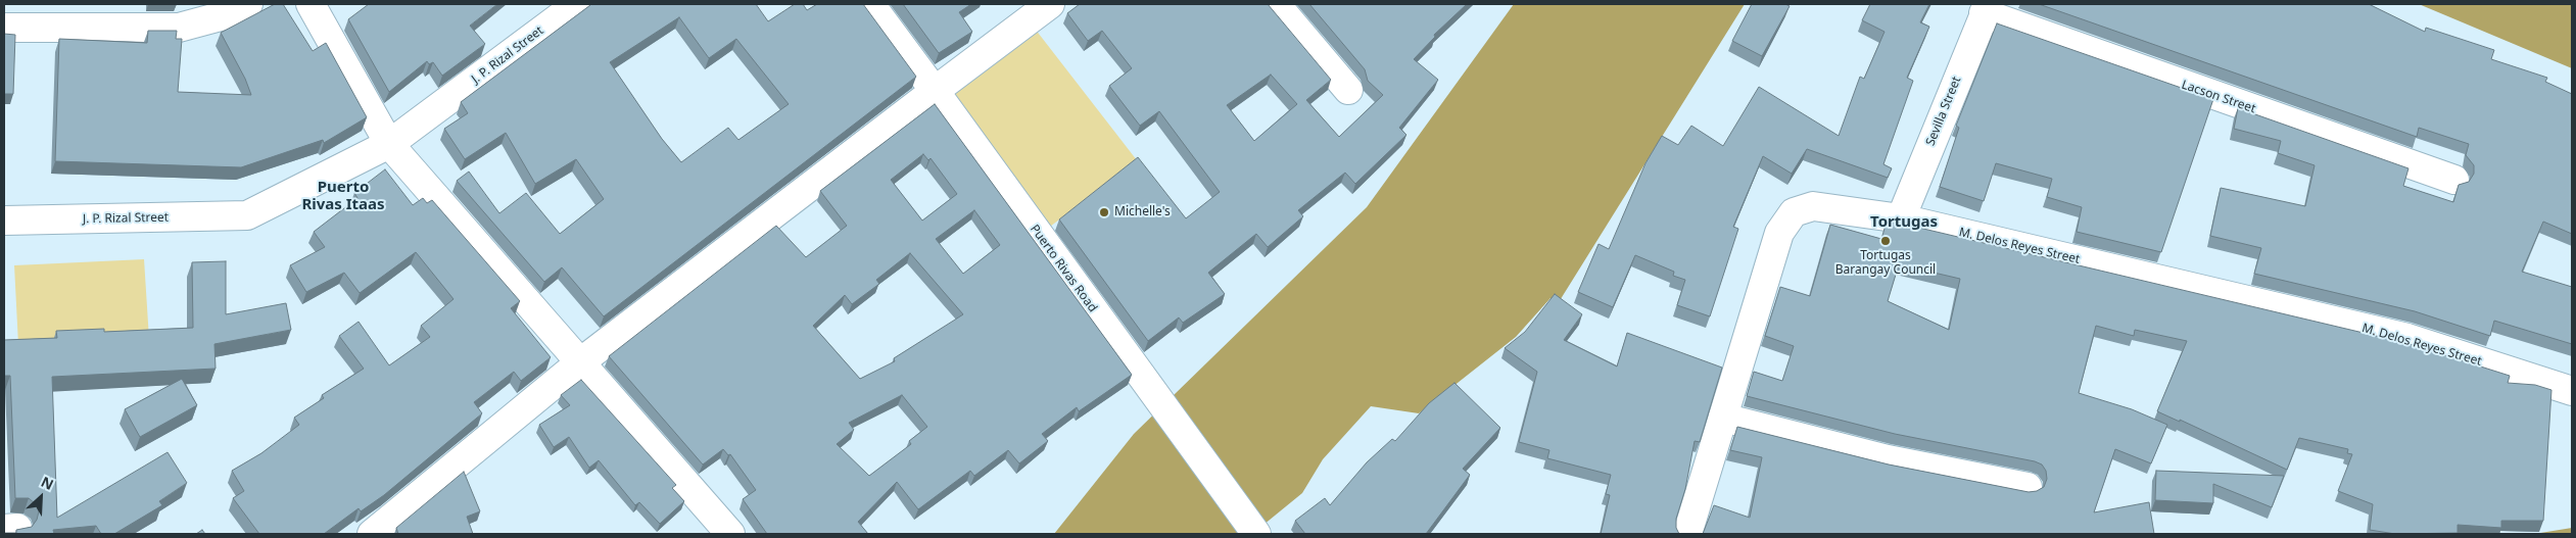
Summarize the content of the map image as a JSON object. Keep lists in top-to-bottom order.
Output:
{
  "streets": {
    "street": [
      "J. P. Rizal Street",
      "Lacson Street",
      "Sevilla Street",
      "M. Delos Reyes Street",
      "Puerto Rivas Road"
    ]
  },
  "crossings": [
    ["Lacson Street", "Sevilla Street"],
    ["Sevilla Street", "M. Delos Reyes Street"]
  ],
  "districts": ["Puerto Rivas Itaas", "Tortugas"],
  "places": ["Michelle's", "Tortugas Barangay Council"],
  "north": "top right"
}
